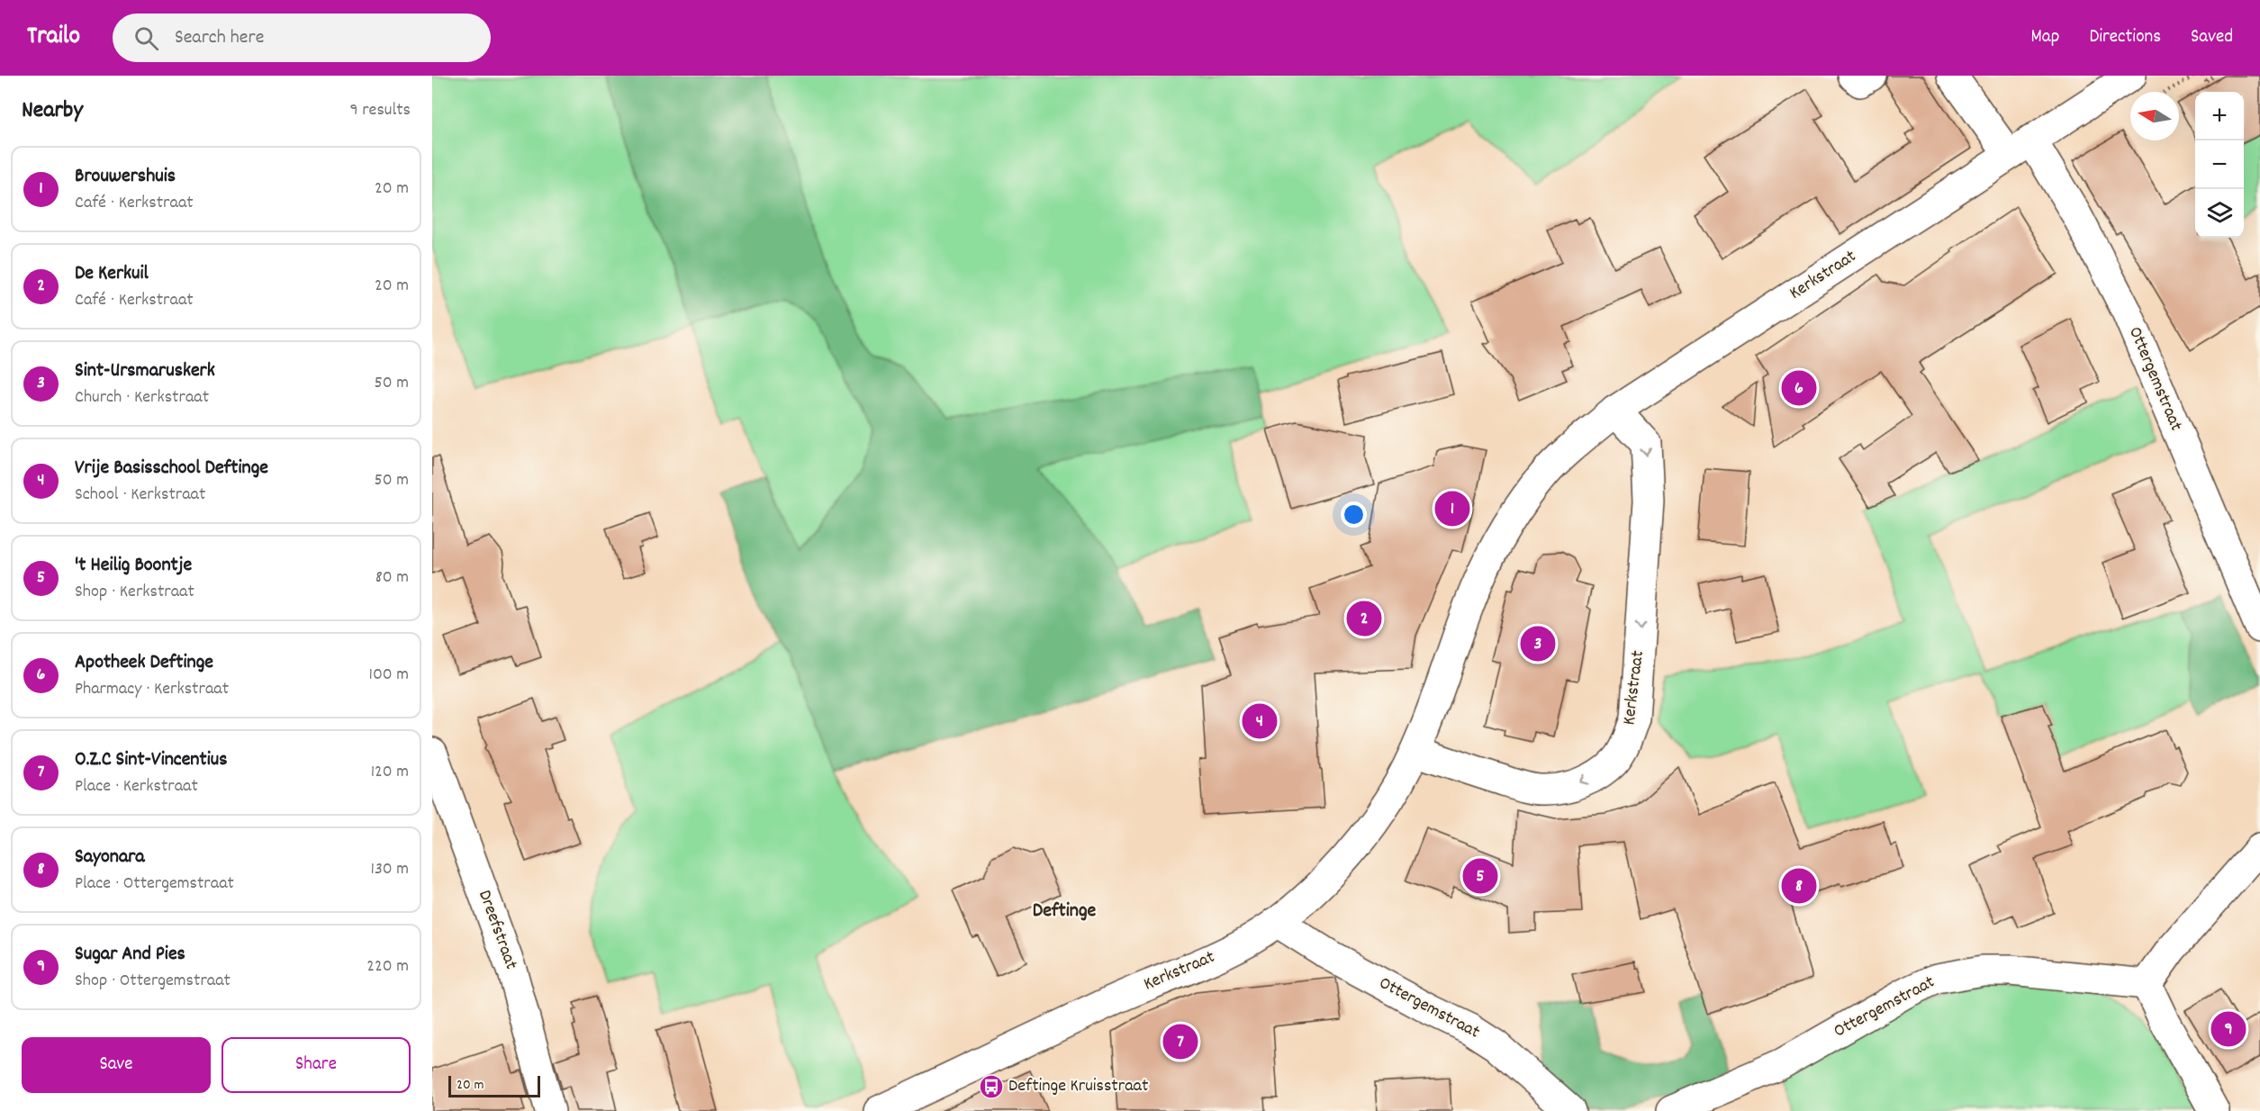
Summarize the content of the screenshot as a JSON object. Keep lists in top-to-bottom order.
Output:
{
  "streets": {
    "street": ["Kerkstraat", "Ottergemstraat", "Dreefstraat"]
  },
  "crossings": [
    ["Kerkstraat", "Ottergemstraat"]
  ],
  "districts": ["Deftinge"],
  "places": {
    "bus stop": ["Deftinge Kruisstraat"]
  },
  "scale_bar": "20 m",
  "north": "left",
  "page": {
    "header": "Trailo",
    "search": "Search here",
    "nav": ["Map", "Directions", "Saved"],
    "heading": ["Nearby", "9 results"],
    "map_buttons": ["+", "−"],
    "list": [
      {
        "mark": "1",
        "name": "Brouwershuis",
        "note": "Café · Kerkstraat",
        "value": "20 m"
      },
      {
        "mark": "2",
        "name": "De Kerkuil",
        "note": "Café · Kerkstraat",
        "value": "20 m"
      },
      {
        "mark": "3",
        "name": "Sint-Ursmaruskerk",
        "note": "Church · Kerkstraat",
        "value": "50 m"
      },
      {
        "mark": "4",
        "name": "Vrije Basisschool Deftinge",
        "note": "School · Kerkstraat",
        "value": "50 m"
      },
      {
        "mark": "5",
        "name": "'t Heilig Boontje",
        "note": "Shop · Kerkstraat",
        "value": "80 m"
      },
      {
        "mark": "6",
        "name": "Apotheek Deftinge",
        "note": "Pharmacy · Kerkstraat",
        "value": "100 m"
      },
      {
        "mark": "7",
        "name": "O.Z.C Sint-Vincentius",
        "note": "Place · Kerkstraat",
        "value": "120 m"
      },
      {
        "mark": "8",
        "name": "Sayonara",
        "note": "Place · Ottergemstraat",
        "value": "130 m"
      },
      {
        "mark": "9",
        "name": "Sugar And Pies",
        "note": "Shop · Ottergemstraat",
        "value": "220 m"
      }
    ],
    "pins": [
      "6",
      "1",
      "2",
      "3",
      "4",
      "5",
      "8",
      "9",
      "7"
    ],
    "buttons": ["Save", "Share"],
    "scale": "20 m"
  }
}
